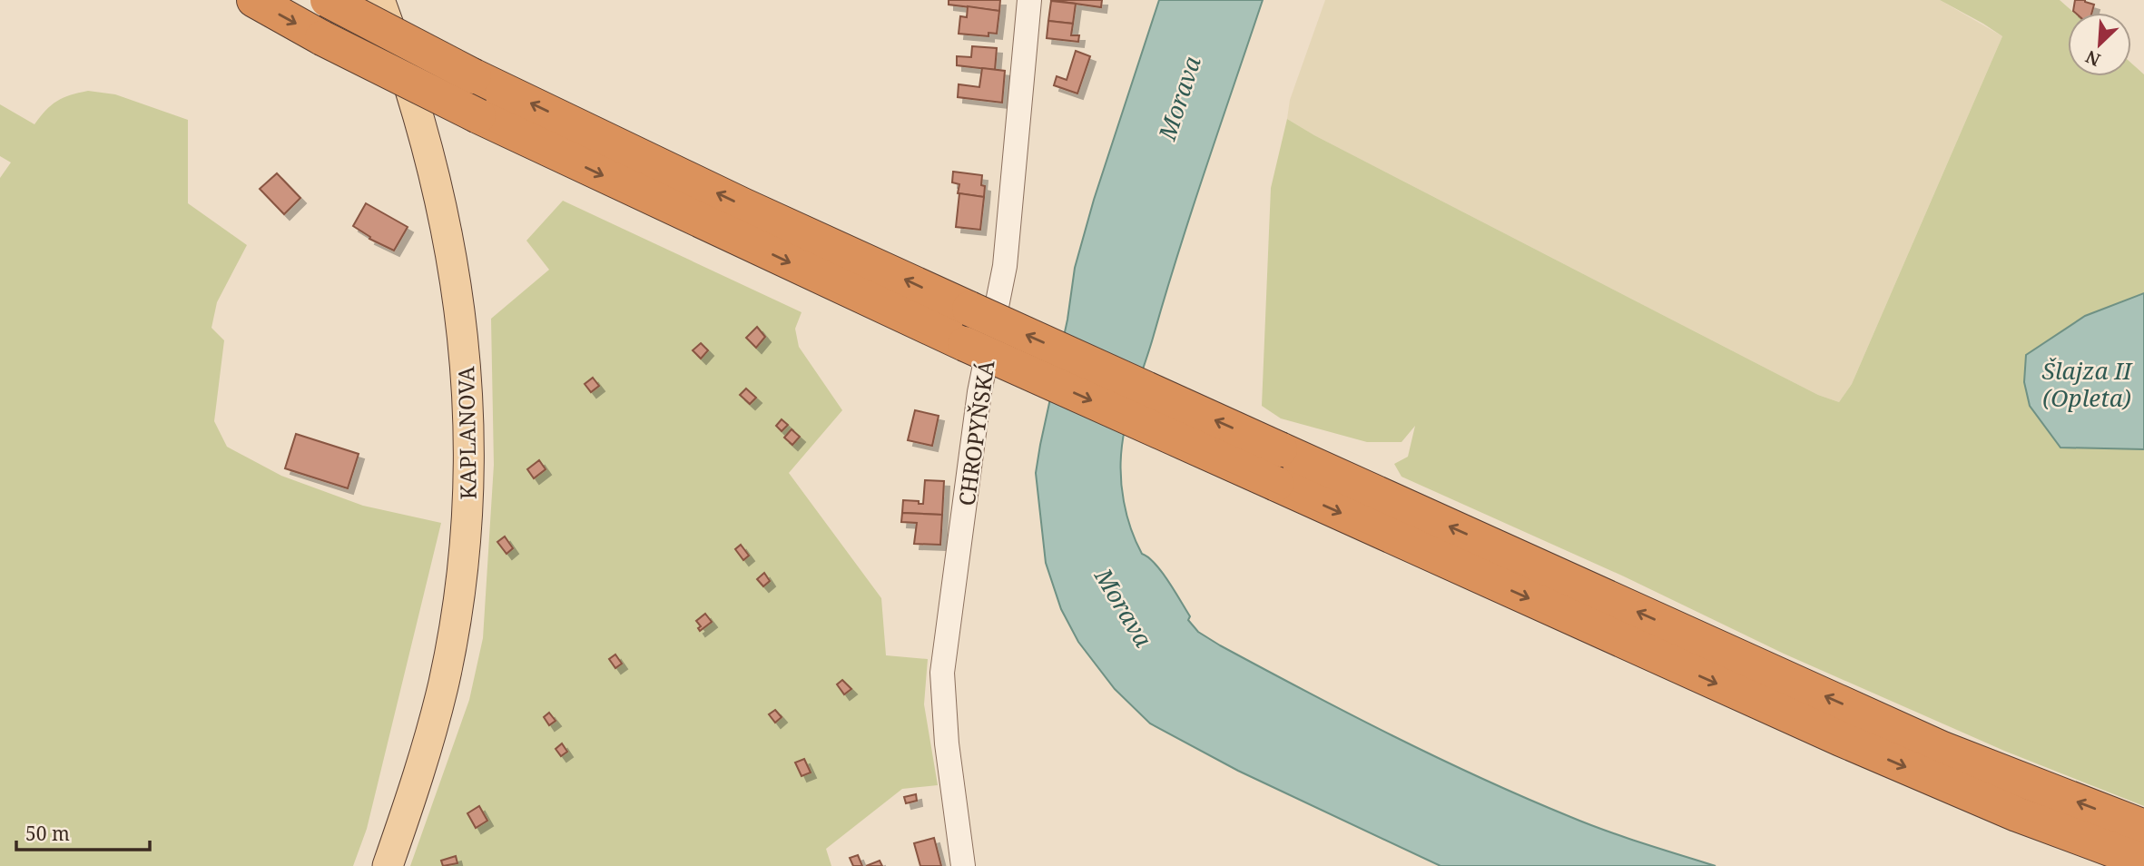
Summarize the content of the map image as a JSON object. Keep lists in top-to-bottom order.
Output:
{
  "streets": {
    "main road": ["KAPLANOVA"],
    "street": ["CHROPYŇSKÁ"]
  },
  "water": ["Morava", "Šlajza II (Opleta)"],
  "scale_bar": "50 m",
  "north": "bottom left"
}
